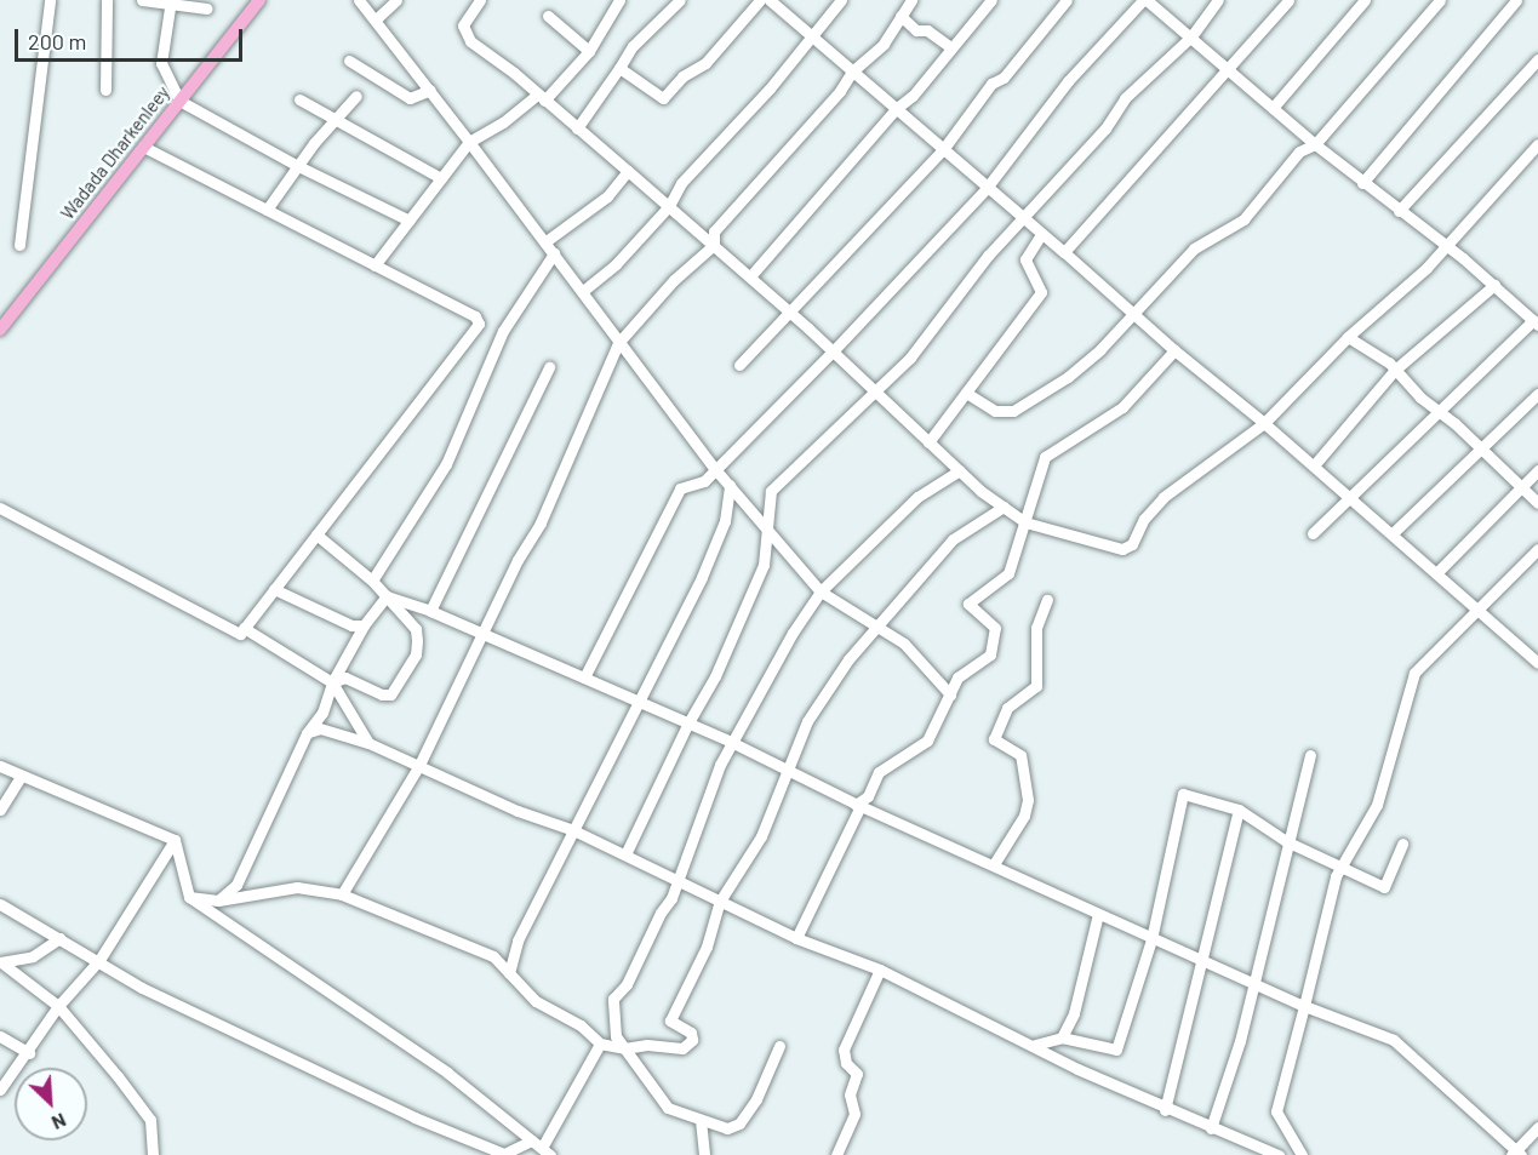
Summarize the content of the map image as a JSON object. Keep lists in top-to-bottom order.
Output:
{
  "streets": {
    "main road": ["Wadada Dharkenleey"]
  },
  "scale_bar": "200 m",
  "north": "bottom right"
}
